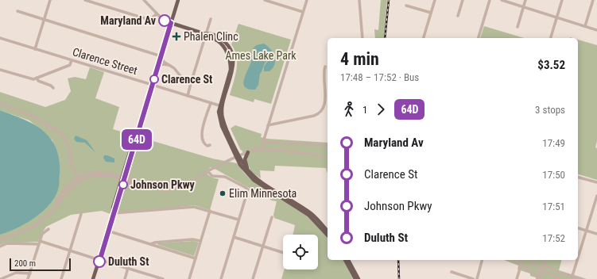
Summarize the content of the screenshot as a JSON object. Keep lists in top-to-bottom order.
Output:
{
  "streets": {
    "street": ["Clarence Street"]
  },
  "parks": ["Ames Lake Park"],
  "places": {
    "other": [
      "Maryland Av",
      "Clarence St",
      "Johnson Pkwy",
      "Elim Minnesota",
      "Duluth St"
    ],
    "health": ["Phalen Clinc"]
  },
  "lines": ["bus line 64D"],
  "scale_bar": "200 m",
  "page": {
    "on_map": "64D",
    "heading": ["4 min", "17:48 – 17:52 · Bus", "$3.52"],
    "legs": ["1", "64D", "3 stops"],
    "list": [
      {
        "name": "Maryland Av",
        "value": "17:49"
      },
      {
        "name": "Clarence St",
        "value": "17:50"
      },
      {
        "name": "Johnson Pkwy",
        "value": "17:51"
      },
      {
        "name": "Duluth St",
        "value": "17:52"
      }
    ],
    "scale": "200 m"
  }
}
